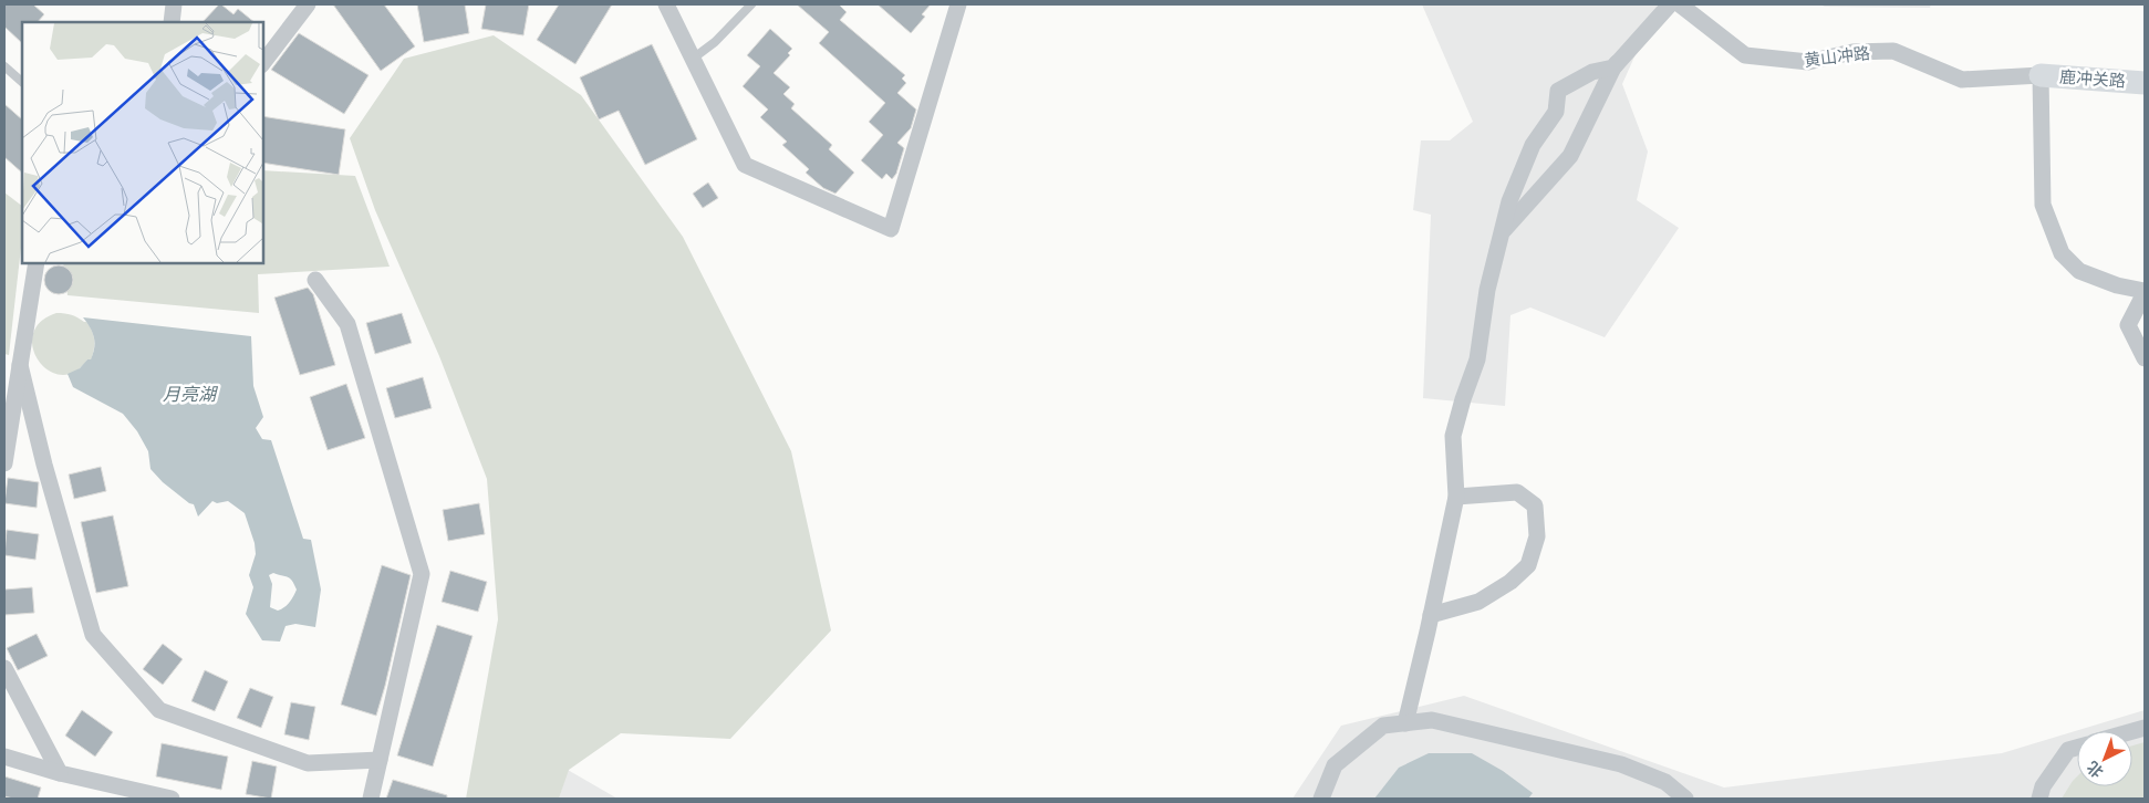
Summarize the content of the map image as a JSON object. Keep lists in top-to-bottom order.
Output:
{
  "streets": {
    "street": ["黄山冲路", "鹿冲关路"]
  },
  "crossings": [
    ["黄山冲路", "鹿冲关路"]
  ],
  "water": ["月亮湖"],
  "north": "bottom left"
}
